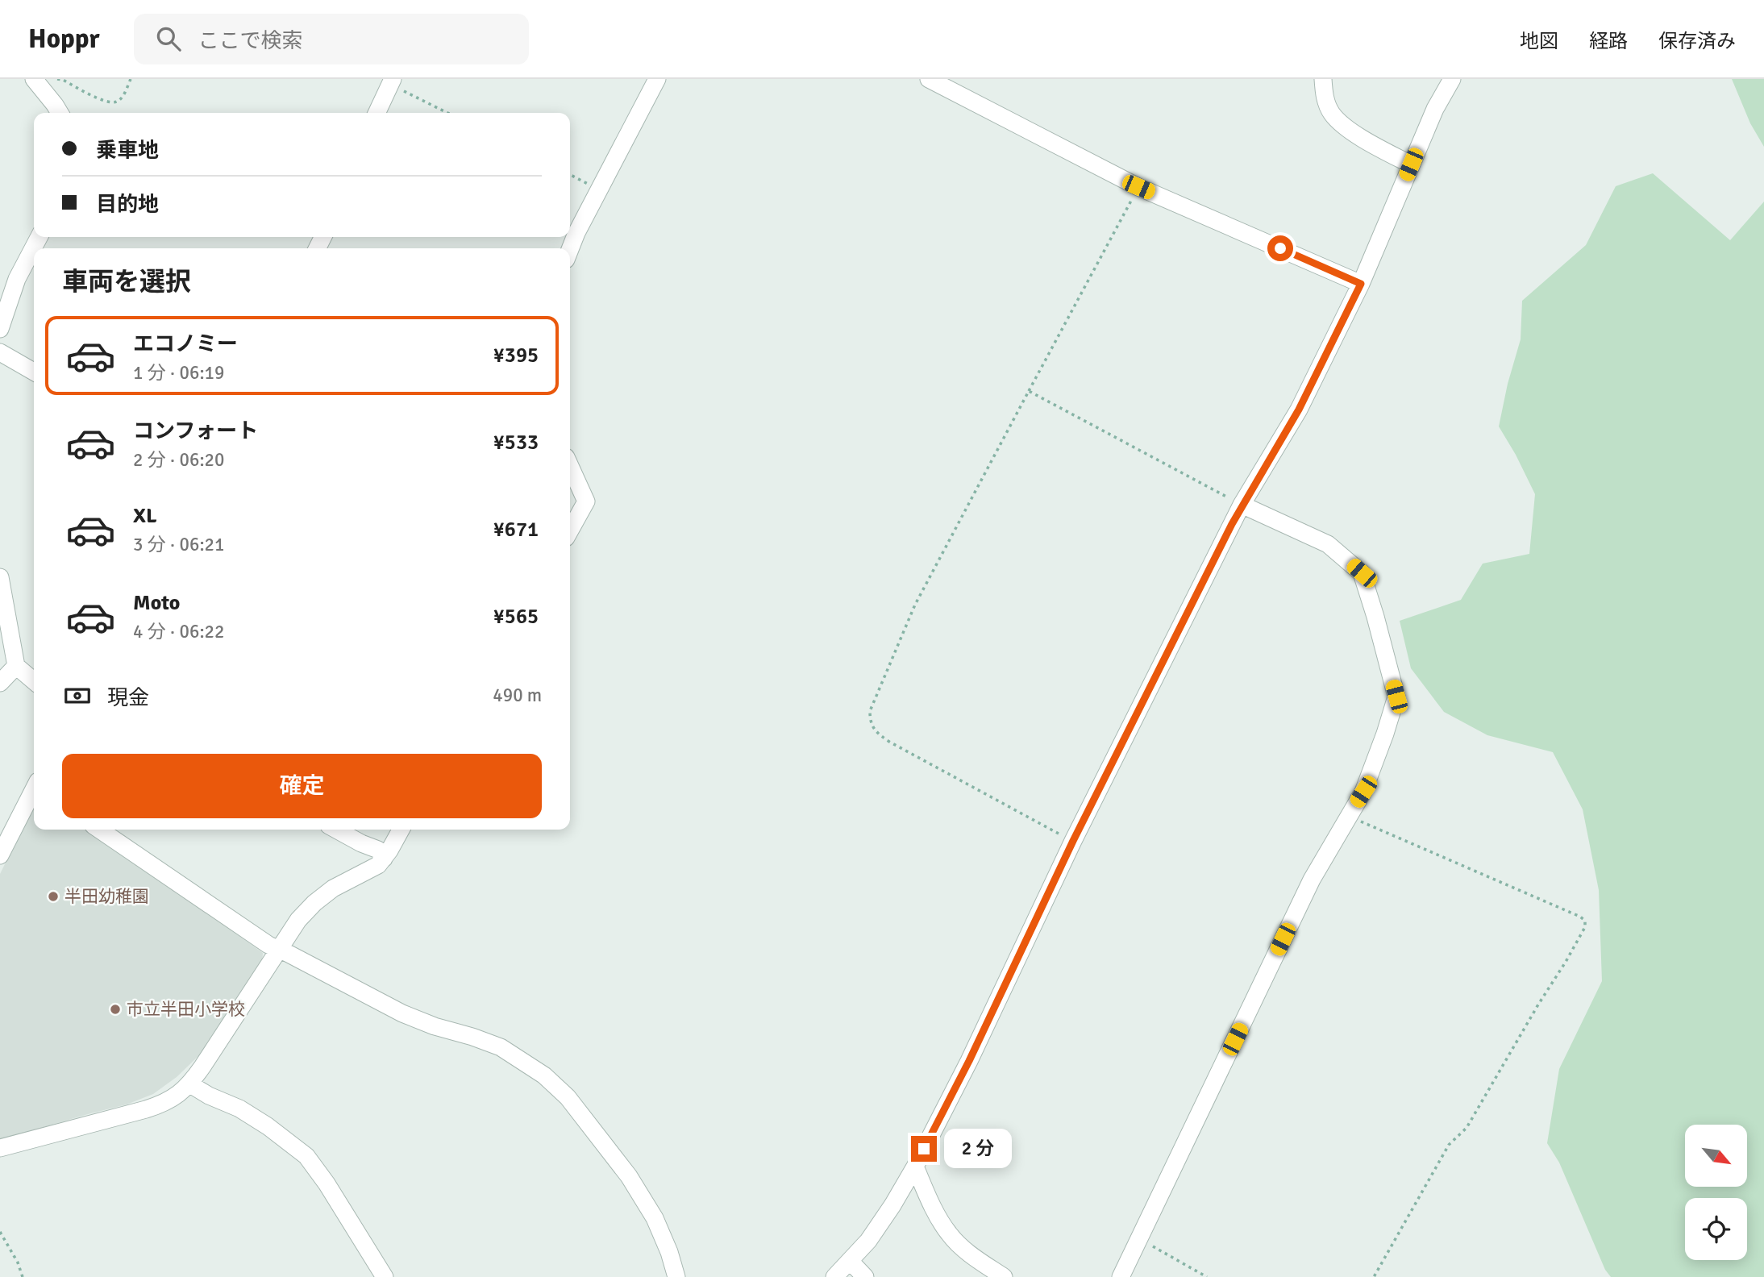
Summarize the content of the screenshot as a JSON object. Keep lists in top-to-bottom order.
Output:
{
  "places": ["半田幼稚園", "市立半田小学校"],
  "north": "bottom right",
  "page": {
    "header": "Hoppr",
    "search": "ここで検索",
    "nav": ["地図", "経路", "保存済み"],
    "banner": ["乗車地", "目的地"],
    "heading": "車両を選択",
    "list": [
      {
        "name": "エコノミー",
        "note": "1 分 · 06:19",
        "value": "¥395"
      },
      {
        "name": "コンフォート",
        "note": "2 分 · 06:20",
        "value": "¥533"
      },
      {
        "name": "XL",
        "note": "3 分 · 06:21",
        "value": "¥671"
      },
      {
        "name": "Moto",
        "note": "4 分 · 06:22",
        "value": "¥565"
      }
    ],
    "pay": ["現金", "490 m"],
    "buttons": "確定",
    "bubble": "2 分"
  }
}
